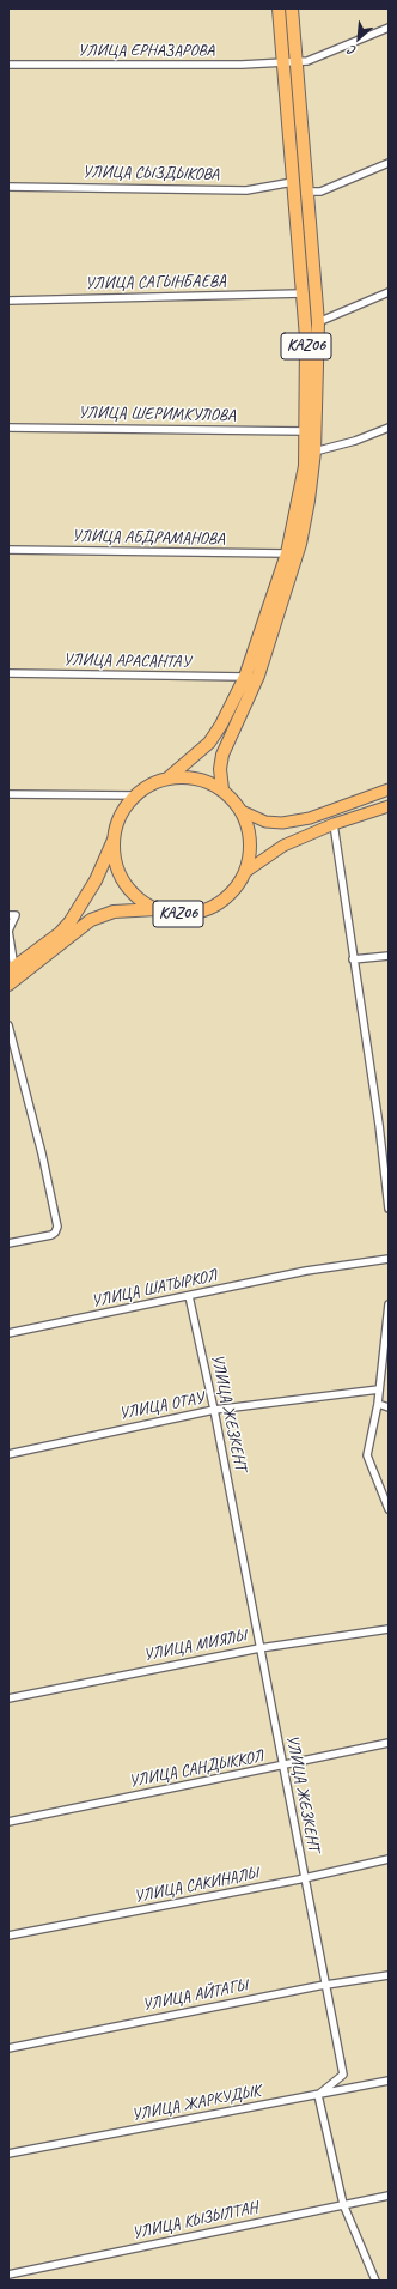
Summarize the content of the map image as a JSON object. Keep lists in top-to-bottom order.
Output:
{
  "streets": {
    "highway": ["KАZ06"],
    "street": [
      "УЛИЦА ЕРНАЗАРОВА",
      "УЛИЦА СЫЗДЫКОВА",
      "УЛИЦА САГЫНБАЕВА",
      "УЛИЦА ШЕРИМКУЛОВА",
      "УЛИЦА АБДРАМАНОВА",
      "УЛИЦА АРАСАНТАУ",
      "УЛИЦА ШАТЫРКОЛ",
      "УЛИЦА ОТАУ",
      "УЛИЦА ЖЕЗКЕНТ",
      "УЛИЦА МИЯЛЫ",
      "УЛИЦА САНДЫККОЛ",
      "УЛИЦА САКИНАЛЫ",
      "УЛИЦА АЙТАГЫ",
      "УЛИЦА ЖАРКУДЫК",
      "УЛИЦА КЫЗЫЛТАН"
    ]
  },
  "crossings": [
    ["УЛИЦА ЕРНАЗАРОВА", "KАZ06"],
    ["УЛИЦА СЫЗДЫКОВА", "KАZ06"],
    ["УЛИЦА САГЫНБАЕВА", "KАZ06"],
    ["KАZ06", "УЛИЦА ШЕРИМКУЛОВА"],
    ["KАZ06", "УЛИЦА АБДРАМАНОВА"],
    ["KАZ06", "УЛИЦА АРАСАНТАУ"],
    ["УЛИЦА ШАТЫРКОЛ", "УЛИЦА ЖЕЗКЕНТ"],
    ["УЛИЦА ОТАУ", "УЛИЦА ЖЕЗКЕНТ"],
    ["УЛИЦА ЖЕЗКЕНТ", "УЛИЦА МИЯЛЫ"],
    ["УЛИЦА ЖЕЗКЕНТ", "УЛИЦА САНДЫККОЛ"],
    ["УЛИЦА ЖЕЗКЕНТ", "УЛИЦА САКИНАЛЫ"],
    ["УЛИЦА ЖЕЗКЕНТ", "УЛИЦА АЙТАГЫ"],
    ["УЛИЦА ЖЕЗКЕНТ", "УЛИЦА ЖАРКУДЫК"]
  ],
  "north": "bottom left"
}
